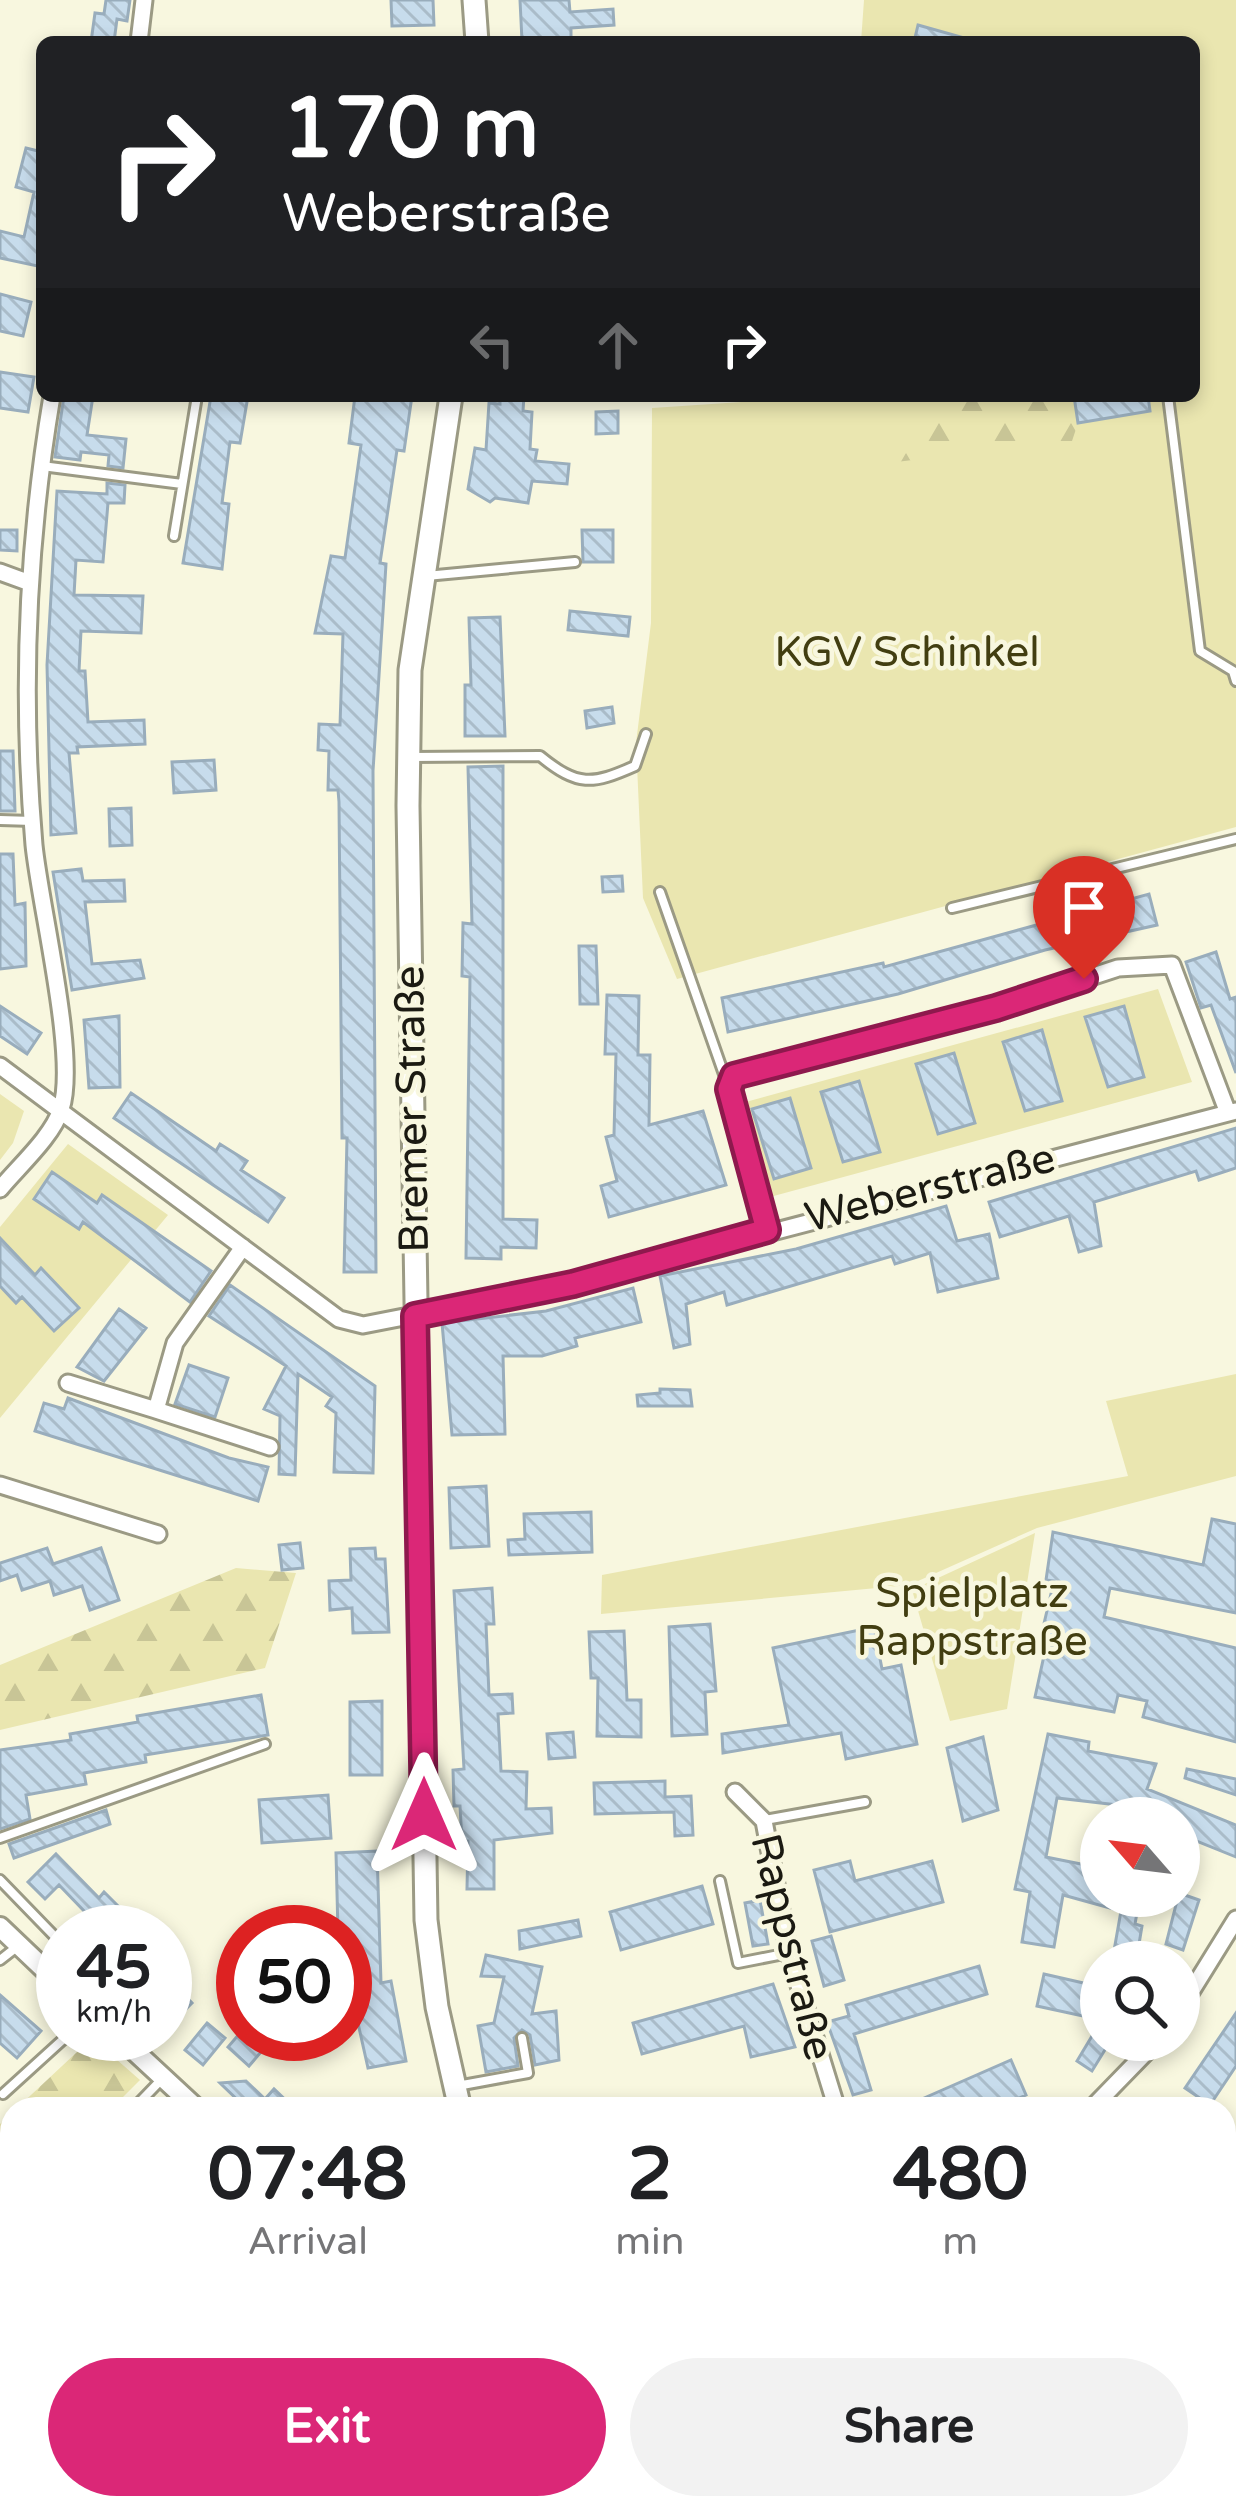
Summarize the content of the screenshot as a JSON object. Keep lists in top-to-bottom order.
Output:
{
  "streets": {
    "main road": ["Bremer Straße"],
    "street": ["Weberstraße", "Rappstraße"]
  },
  "crossings": [
    ["Bremer Straße", "Weberstraße"]
  ],
  "parks": ["KGV Schinkel", "Spielplatz Rappstraße"],
  "north": "top left",
  "page": {
    "turn": ["170 m", "Weberstraße"],
    "speed": "45 km/h",
    "limit": "50",
    "eta": [
      "07:48",
      "Arrival",
      "2",
      "min",
      "480",
      "m"
    ],
    "buttons": ["Exit", "Share"]
  }
}
